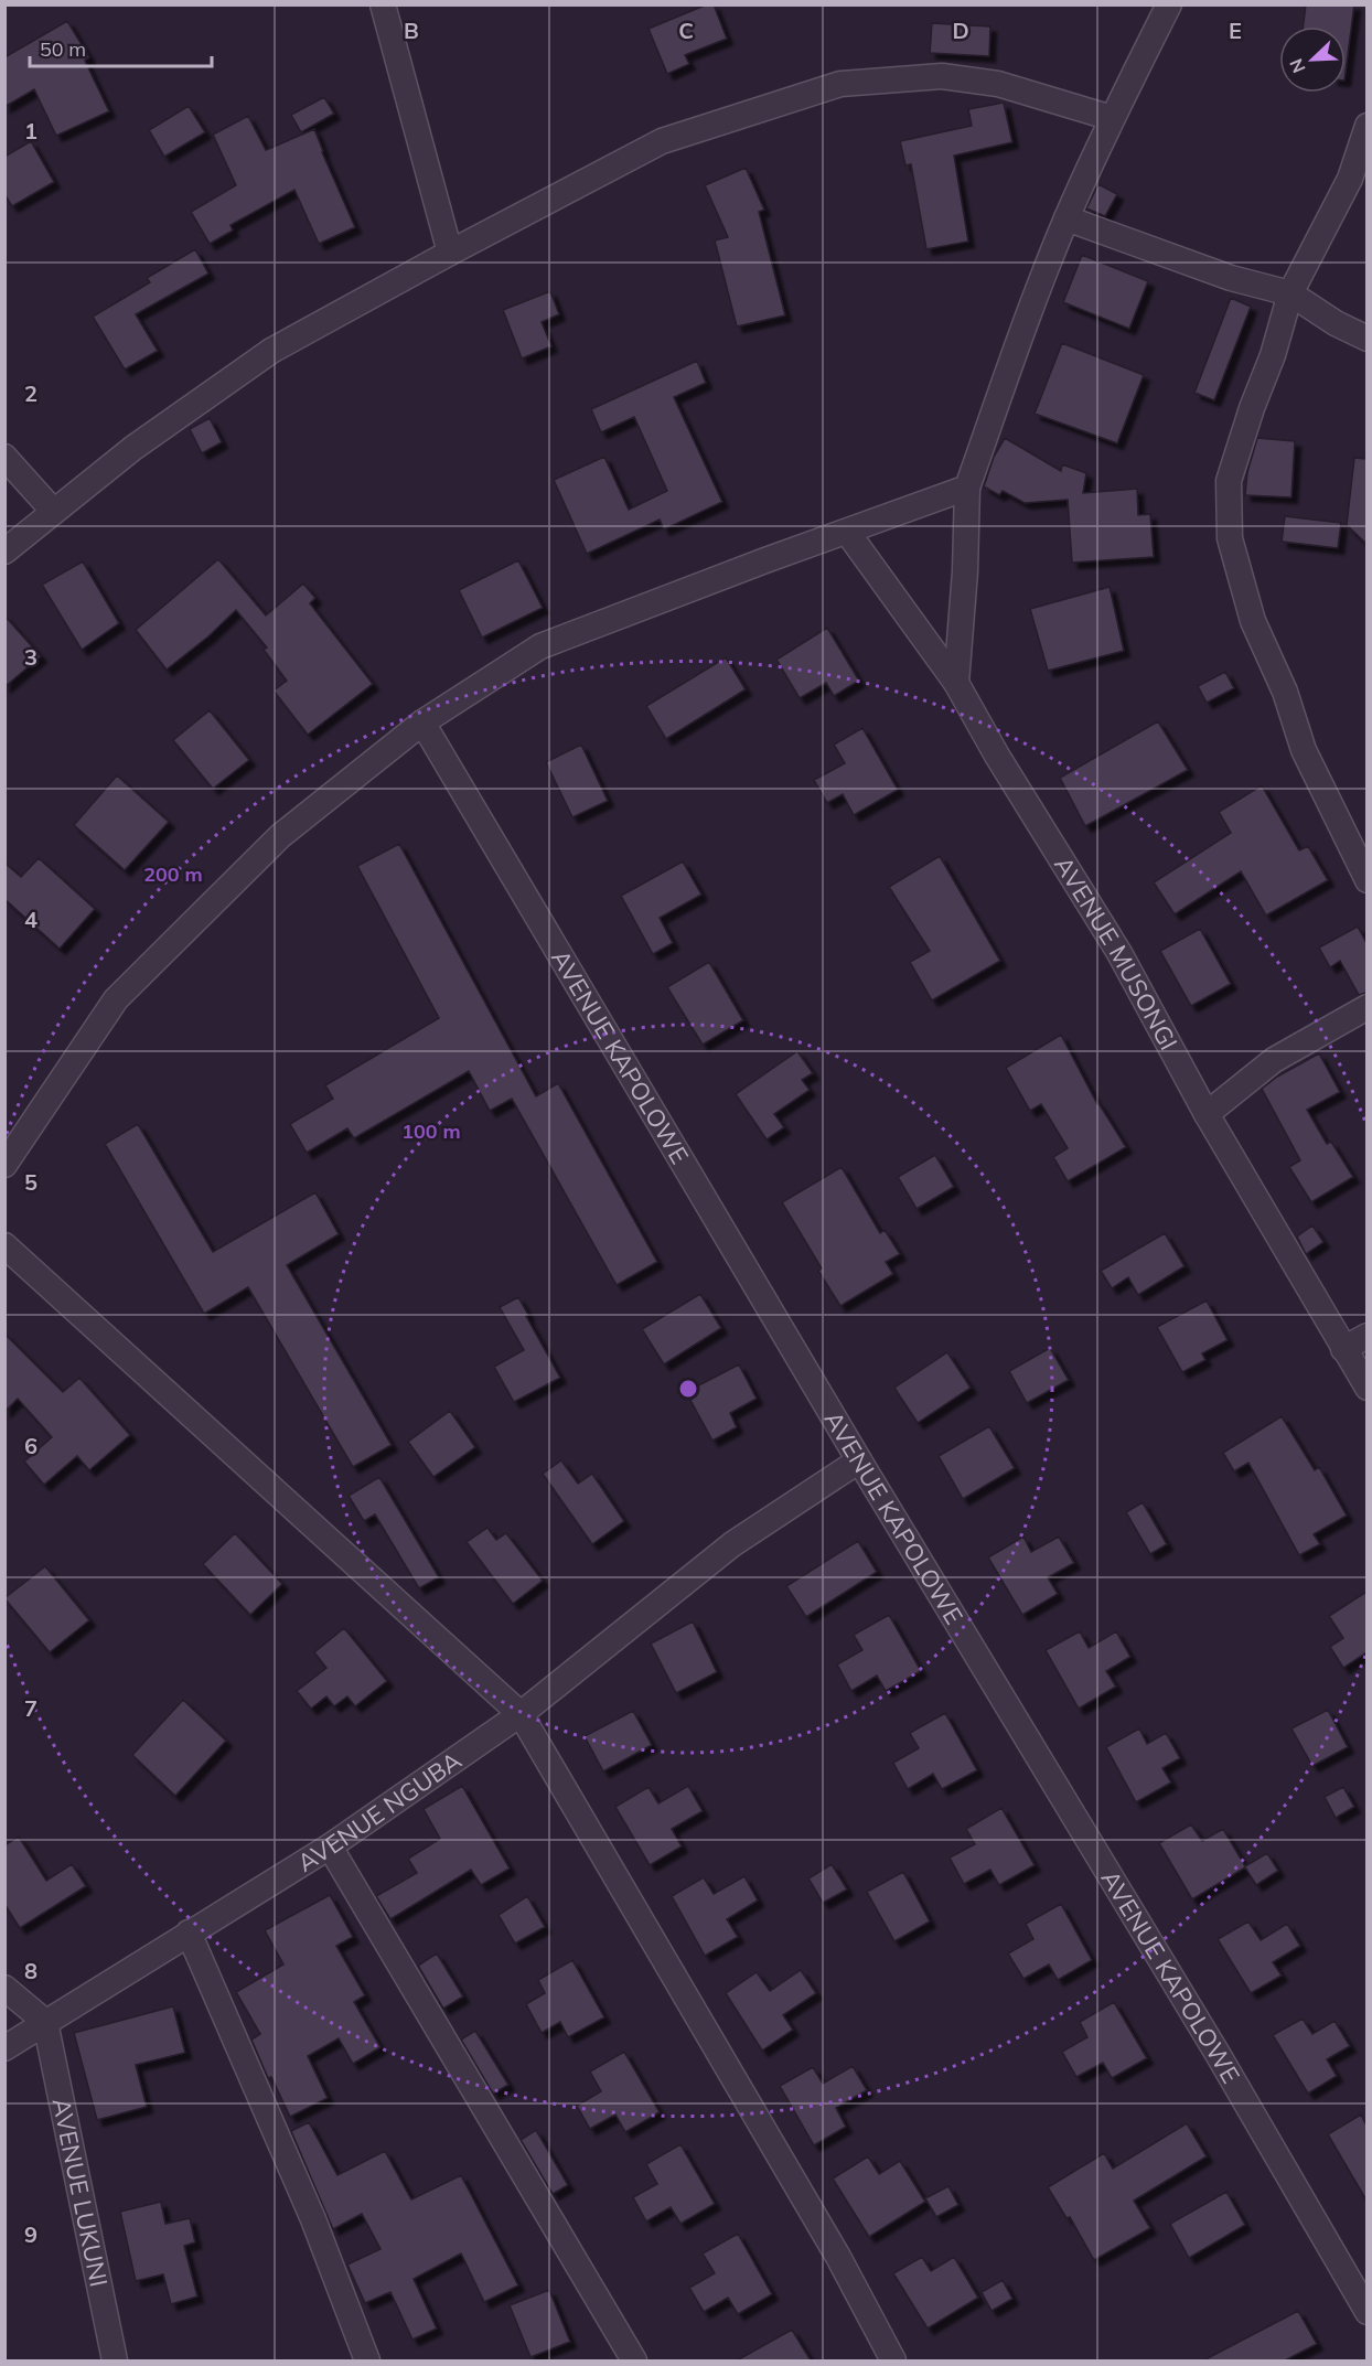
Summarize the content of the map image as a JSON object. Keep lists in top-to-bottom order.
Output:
{
  "streets": {
    "street": [
      "AVENUE MUSONGI",
      "AVENUE KAPOLOWE",
      "AVENUE NGUBA",
      "AVENUE LUKUNI"
    ]
  },
  "crossings": [
    ["AVENUE KAPOLOWE", "AVENUE NGUBA"],
    ["AVENUE NGUBA", "AVENUE LUKUNI"]
  ],
  "scale_bar": "50 m",
  "north": "bottom left",
  "grid": {
    "columns": [
      "B",
      "C",
      "D",
      "E"
    ],
    "rows": [
      "1",
      "2",
      "3",
      "4",
      "5",
      "6",
      "7",
      "8",
      "9"
    ]
  },
  "rings": ["200 m", "100 m"]
}
